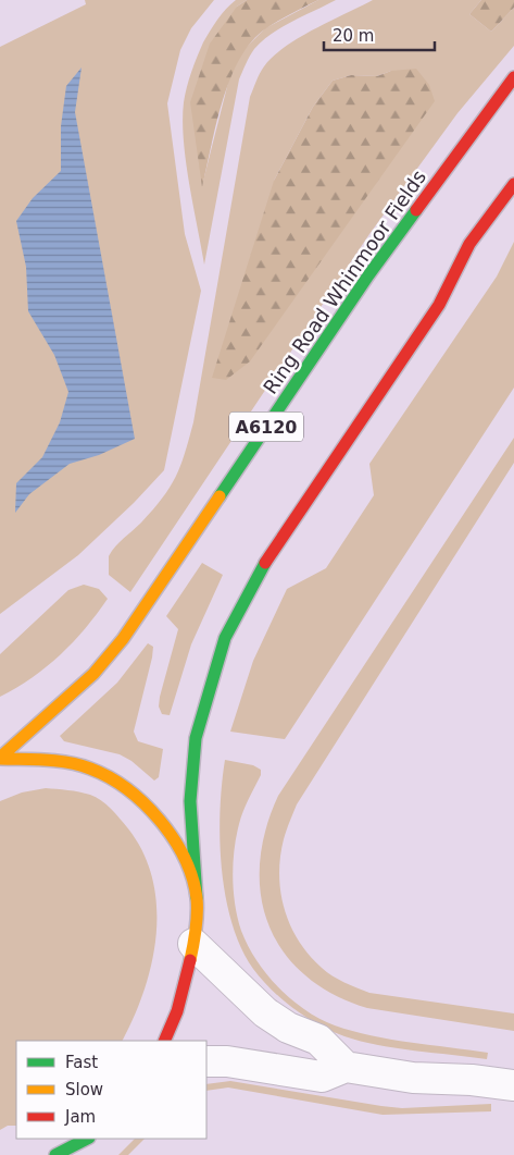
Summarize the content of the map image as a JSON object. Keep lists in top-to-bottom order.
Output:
{
  "streets": {
    "highway": ["Ring Road Whinmoor Fields", "A6120"]
  },
  "legend": ["Fast", "Slow", "Jam"],
  "scale_bar": "20 m"
}
